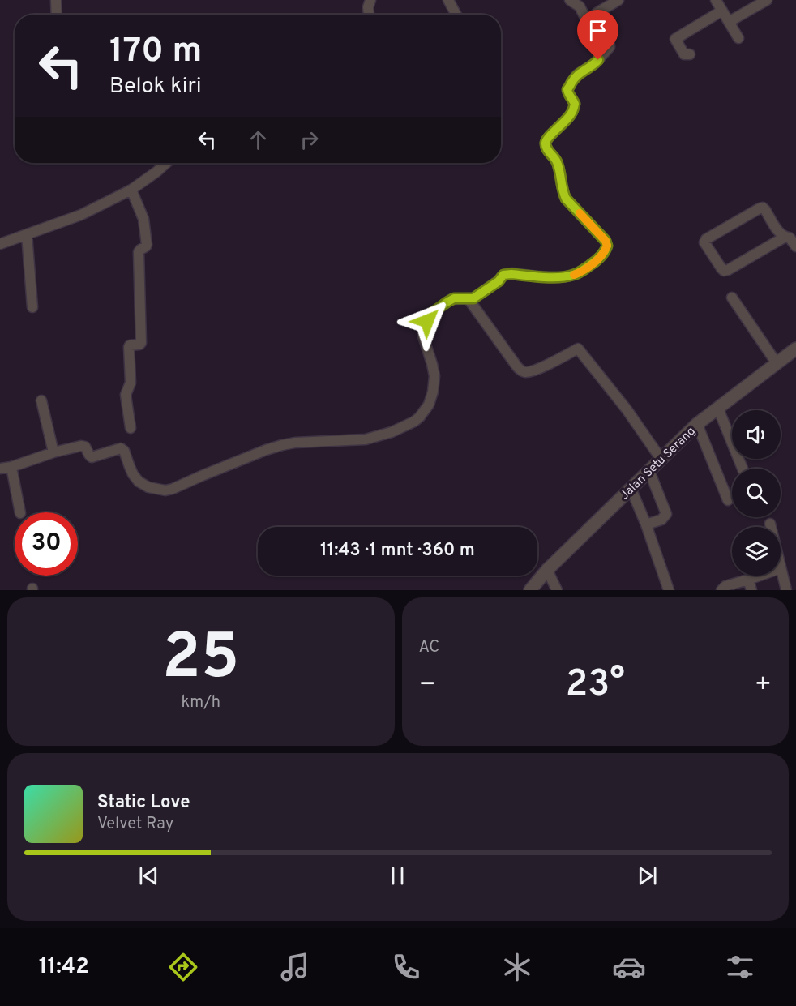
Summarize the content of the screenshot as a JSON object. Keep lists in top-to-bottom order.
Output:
{
  "streets": {
    "street": ["Jalan Setu Serang"]
  },
  "page": {
    "turn": ["170 m", "Belok kiri"],
    "limit": "30",
    "trip": "11:43 · 1 mnt · 360 m",
    "tile": [
      ["25", "km/h"],
      "AC"
    ],
    "heat": ["−", "23°", "+"],
    "song": ["Static Love", "Velvet Ray"],
    "tabs": "11:42"
  }
}
